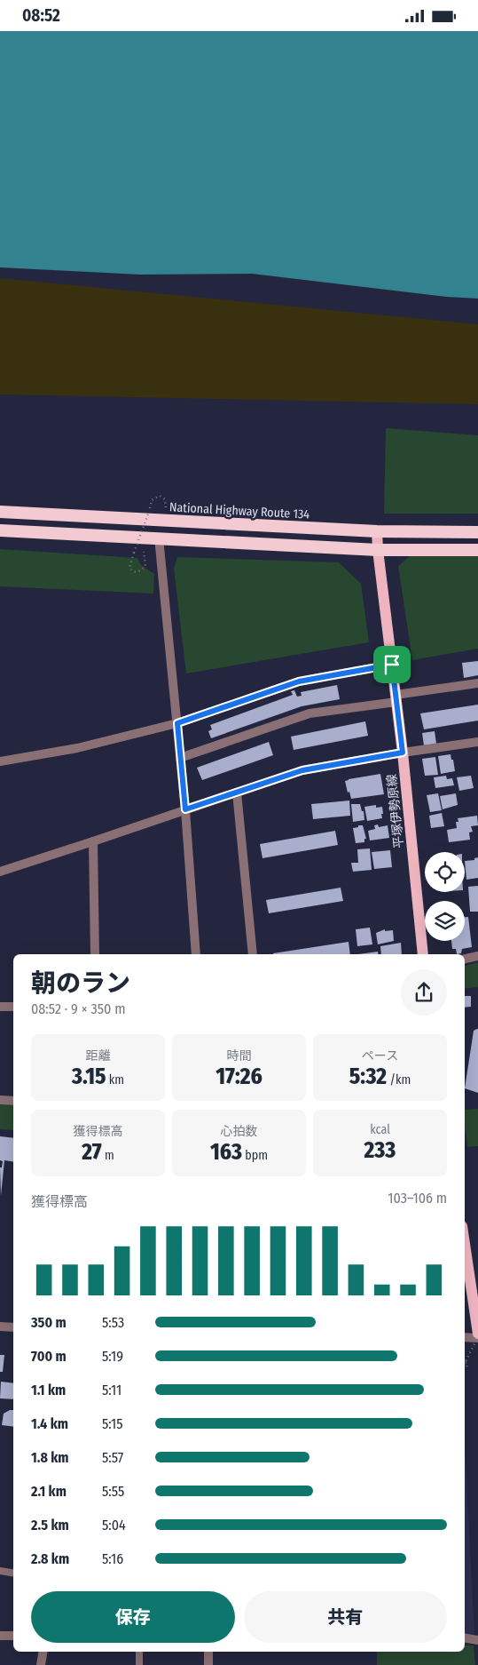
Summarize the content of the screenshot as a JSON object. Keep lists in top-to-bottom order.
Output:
{
  "streets": {
    "highway": ["National Highway Route 134"],
    "main road": ["平塚伊勢原線"]
  },
  "crossings": [
    ["National Highway Route 134", "平塚伊勢原線"]
  ],
  "page": {
    "status": "08:52",
    "heading": ["朝のラン", "08:52 · 9 × 350 m"],
    "stats": [
      ["距離", "3.15 km"],
      ["時間", "17:26"],
      ["ペース", "5:32 /km"],
      ["獲得標高", "27 m"],
      ["心拍数", "163 bpm"],
      ["kcal", "233"]
    ],
    "chart": ["獲得標高", "103–106 m"],
    "list": [
      {
        "name": "350 m",
        "note": "5:53"
      },
      {
        "name": "700 m",
        "note": "5:19"
      },
      {
        "name": "1.1 km",
        "note": "5:11"
      },
      {
        "name": "1.4 km",
        "note": "5:15"
      },
      {
        "name": "1.8 km",
        "note": "5:57"
      },
      {
        "name": "2.1 km",
        "note": "5:55"
      },
      {
        "name": "2.5 km",
        "note": "5:04"
      },
      {
        "name": "2.8 km",
        "note": "5:16"
      }
    ],
    "buttons": ["保存", "共有"]
  }
}
